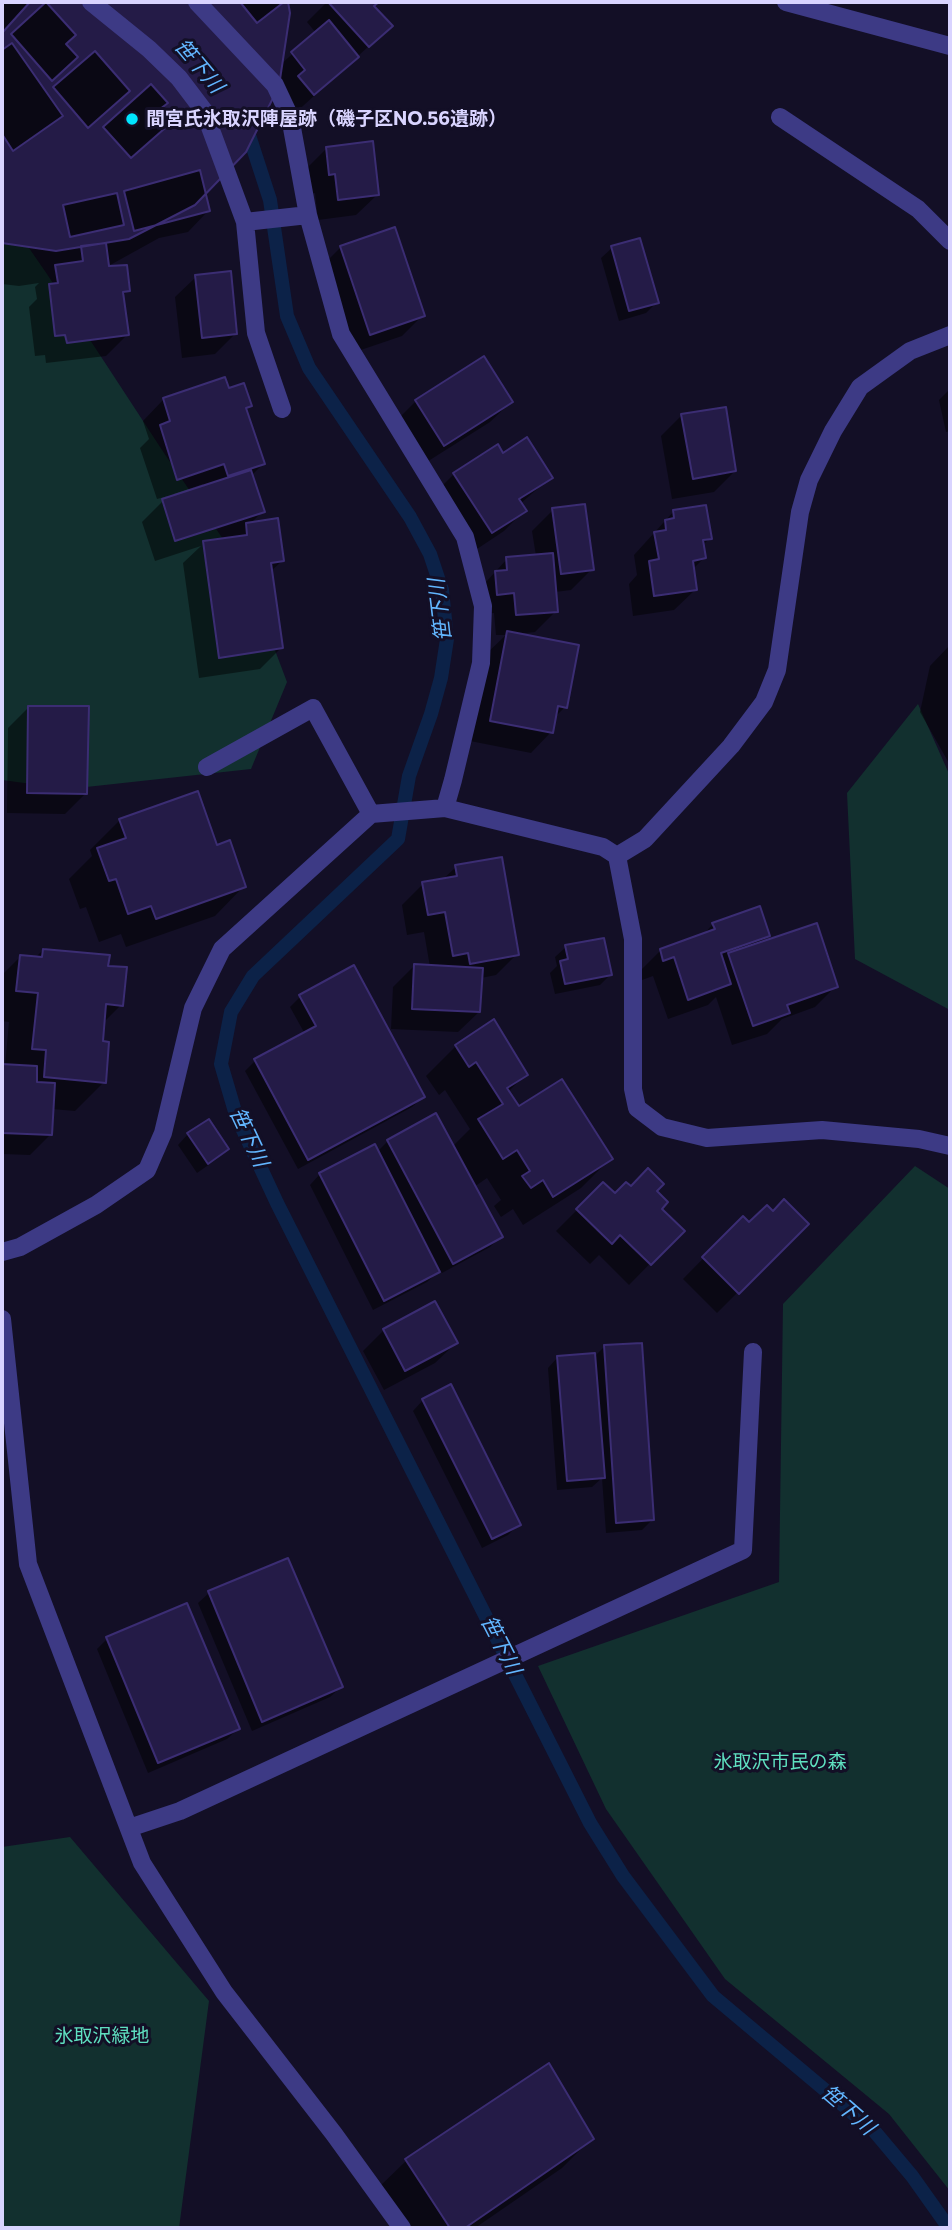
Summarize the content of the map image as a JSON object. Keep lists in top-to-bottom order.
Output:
{
  "water": ["笹下川"],
  "parks": ["氷取沢市民の森", "氷取沢緑地"],
  "places": ["間宮氏氷取沢陣屋跡（磯子区NO.56遺跡）"]
}
